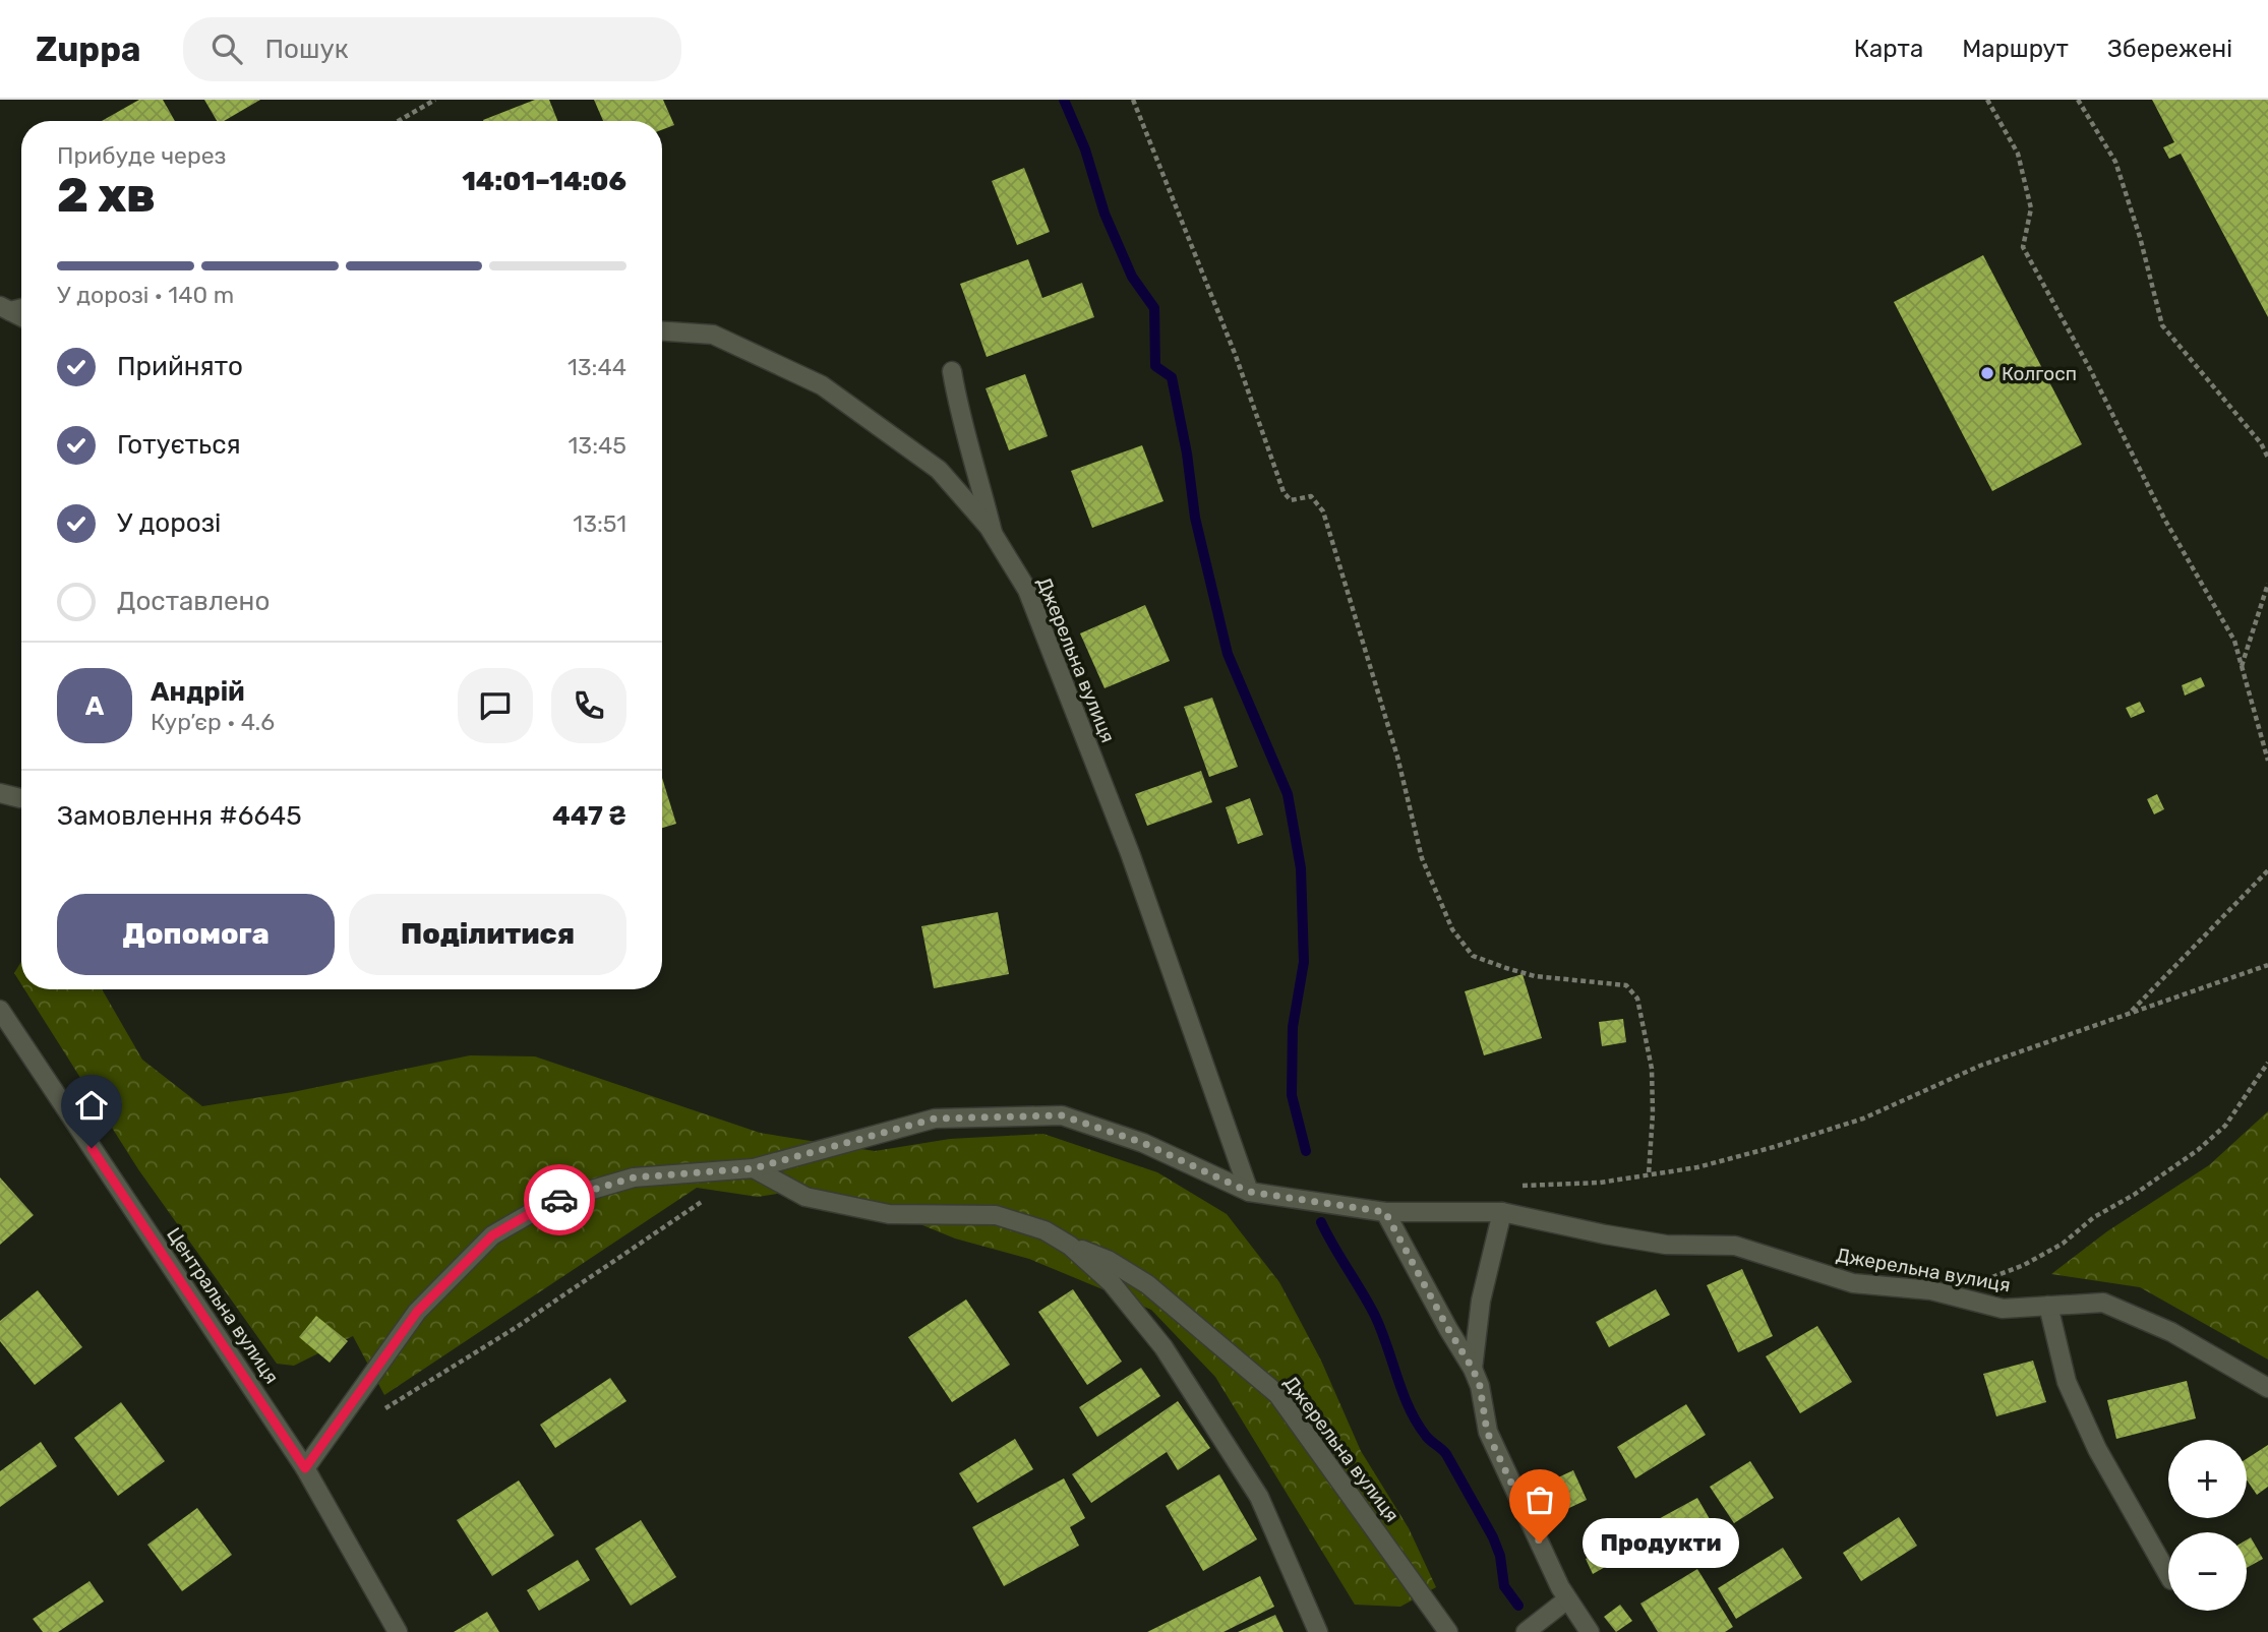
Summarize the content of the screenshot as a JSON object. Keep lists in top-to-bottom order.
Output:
{
  "streets": {
    "street": ["Джерельна вулиця", "Центральна вулиця"]
  },
  "places": ["Колгосп", "Продукти"],
  "page": {
    "header": "Zuppa",
    "search": "Пошук",
    "nav": ["Карта", "Маршрут", "Збережені"],
    "heading": ["2 хв", "Прибуде через", "14:01–14:06"],
    "panel": [
      "Андрій",
      "Кур’єр · 4.6",
      "Замовлення #6645",
      "447 ₴"
    ],
    "bar": "У дорозі · 140 m",
    "list": [
      ["Прийнято", "13:44"],
      ["Готується", "13:45"],
      ["У дорозі", "13:51"],
      "Доставлено"
    ],
    "round": "А",
    "buttons": ["Допомога", "Поділитися"],
    "map_buttons": ["+", "−"],
    "bubble": "Продукти"
  }
}
